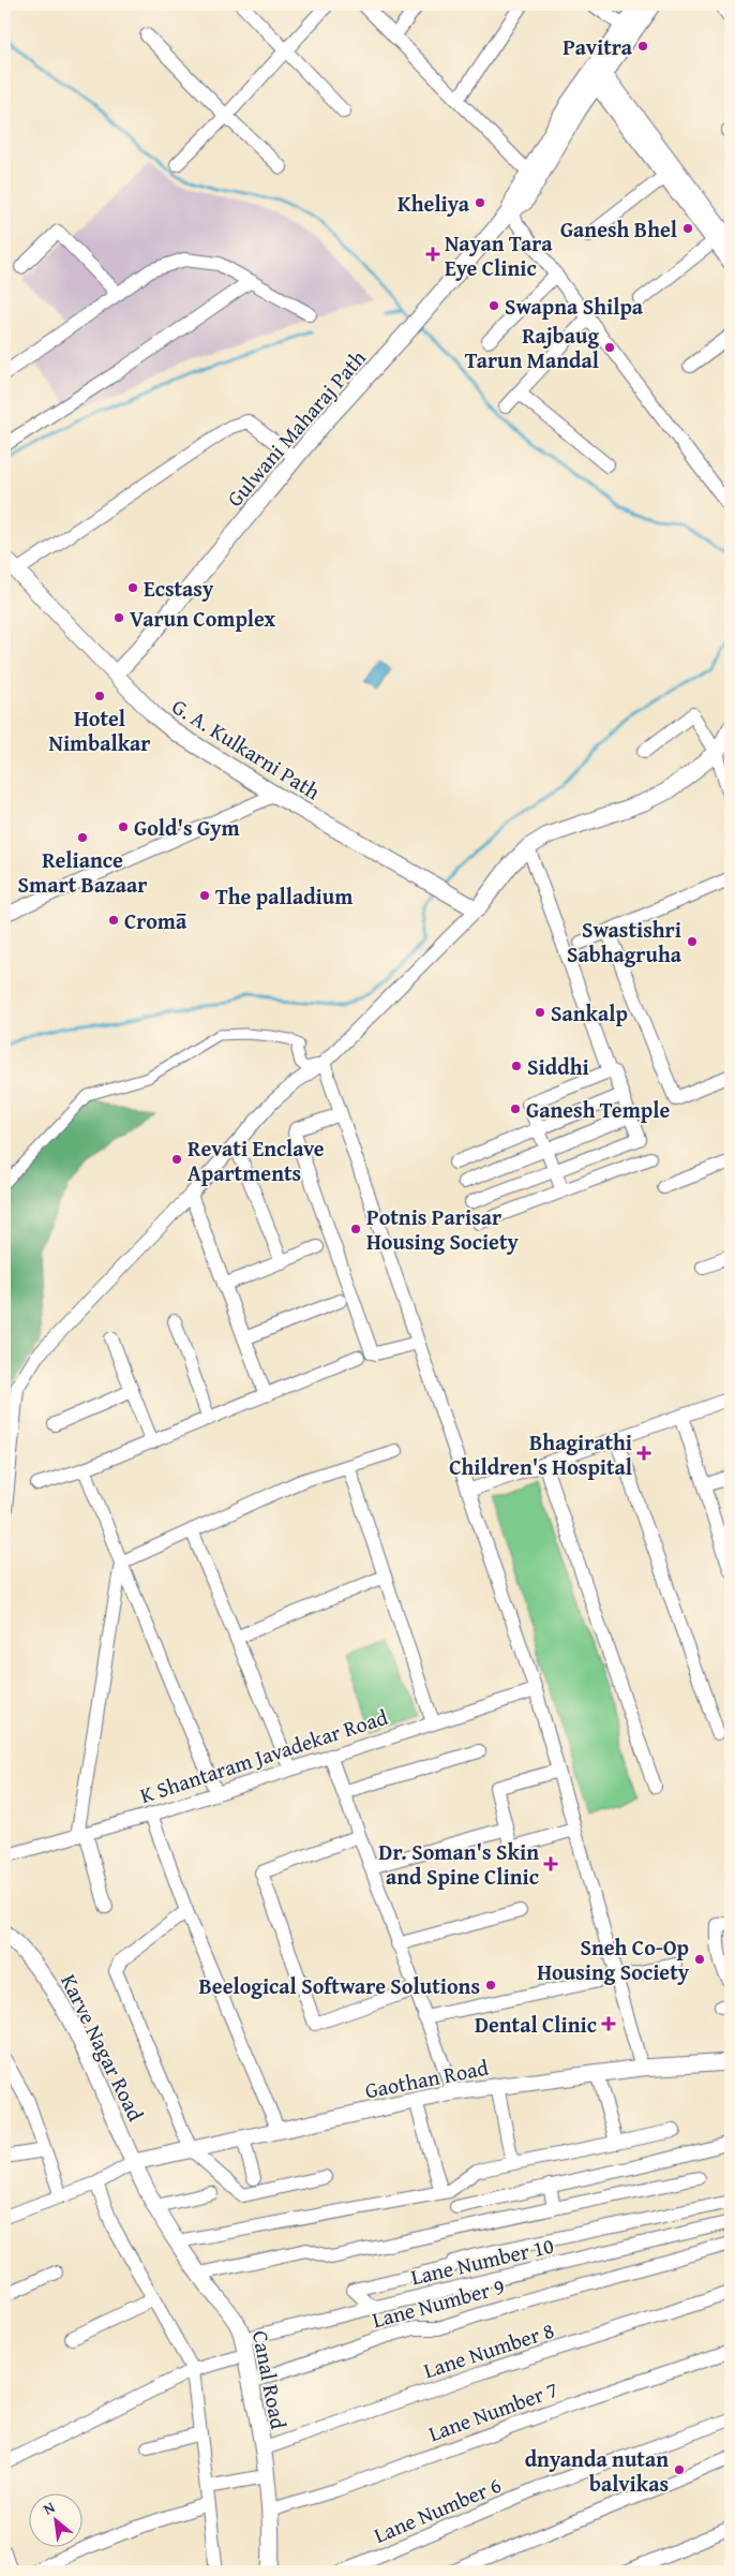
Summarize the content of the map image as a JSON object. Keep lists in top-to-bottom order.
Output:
{
  "streets": {
    "street": [
      "Gulwani Maharaj Path",
      "G. A. Kulkarni Path",
      "K Shantaram Javadekar Road",
      "Karve Nagar Road",
      "Gaothan Road",
      "Lane Number 10",
      "Lane Number 9",
      "Lane Number 8",
      "Canal Road",
      "Lane Number 7",
      "Lane Number 6"
    ]
  },
  "crossings": [
    ["Gulwani Maharaj Path", "G. A. Kulkarni Path"],
    ["Karve Nagar Road", "Gaothan Road"],
    ["Karve Nagar Road", "Canal Road"],
    ["Gaothan Road", "Canal Road"],
    ["Lane Number 10", "Canal Road"],
    ["Lane Number 9", "Canal Road"],
    ["Lane Number 8", "Canal Road"],
    ["Canal Road", "Lane Number 7"]
  ],
  "places": {
    "other": [
      "Pavitra",
      "Kheliya",
      "Ganesh Bhel",
      "Swapna Shilpa",
      "Rajbaug Tarun Mandal",
      "Ecstasy",
      "Varun Complex",
      "Hotel Nimbalkar",
      "Gold's Gym",
      "Reliance Smart Bazaar",
      "The palladium",
      "Cromā",
      "Swastishri Sabhagruha",
      "Sankalp",
      "Siddhi",
      "Ganesh Temple",
      "Revati Enclave Apartments",
      "Potnis Parisar Housing Society",
      "Sneh Co-Op Housing Society",
      "Beelogical Software Solutions",
      "dnyanda nutan balvikas"
    ],
    "health": [
      "Nayan Tara Eye Clinic",
      "Bhagirathi Children's Hospital",
      "Dr. Soman's Skin and Spine Clinic",
      "Dental Clinic"
    ]
  },
  "north": "top left"
}
